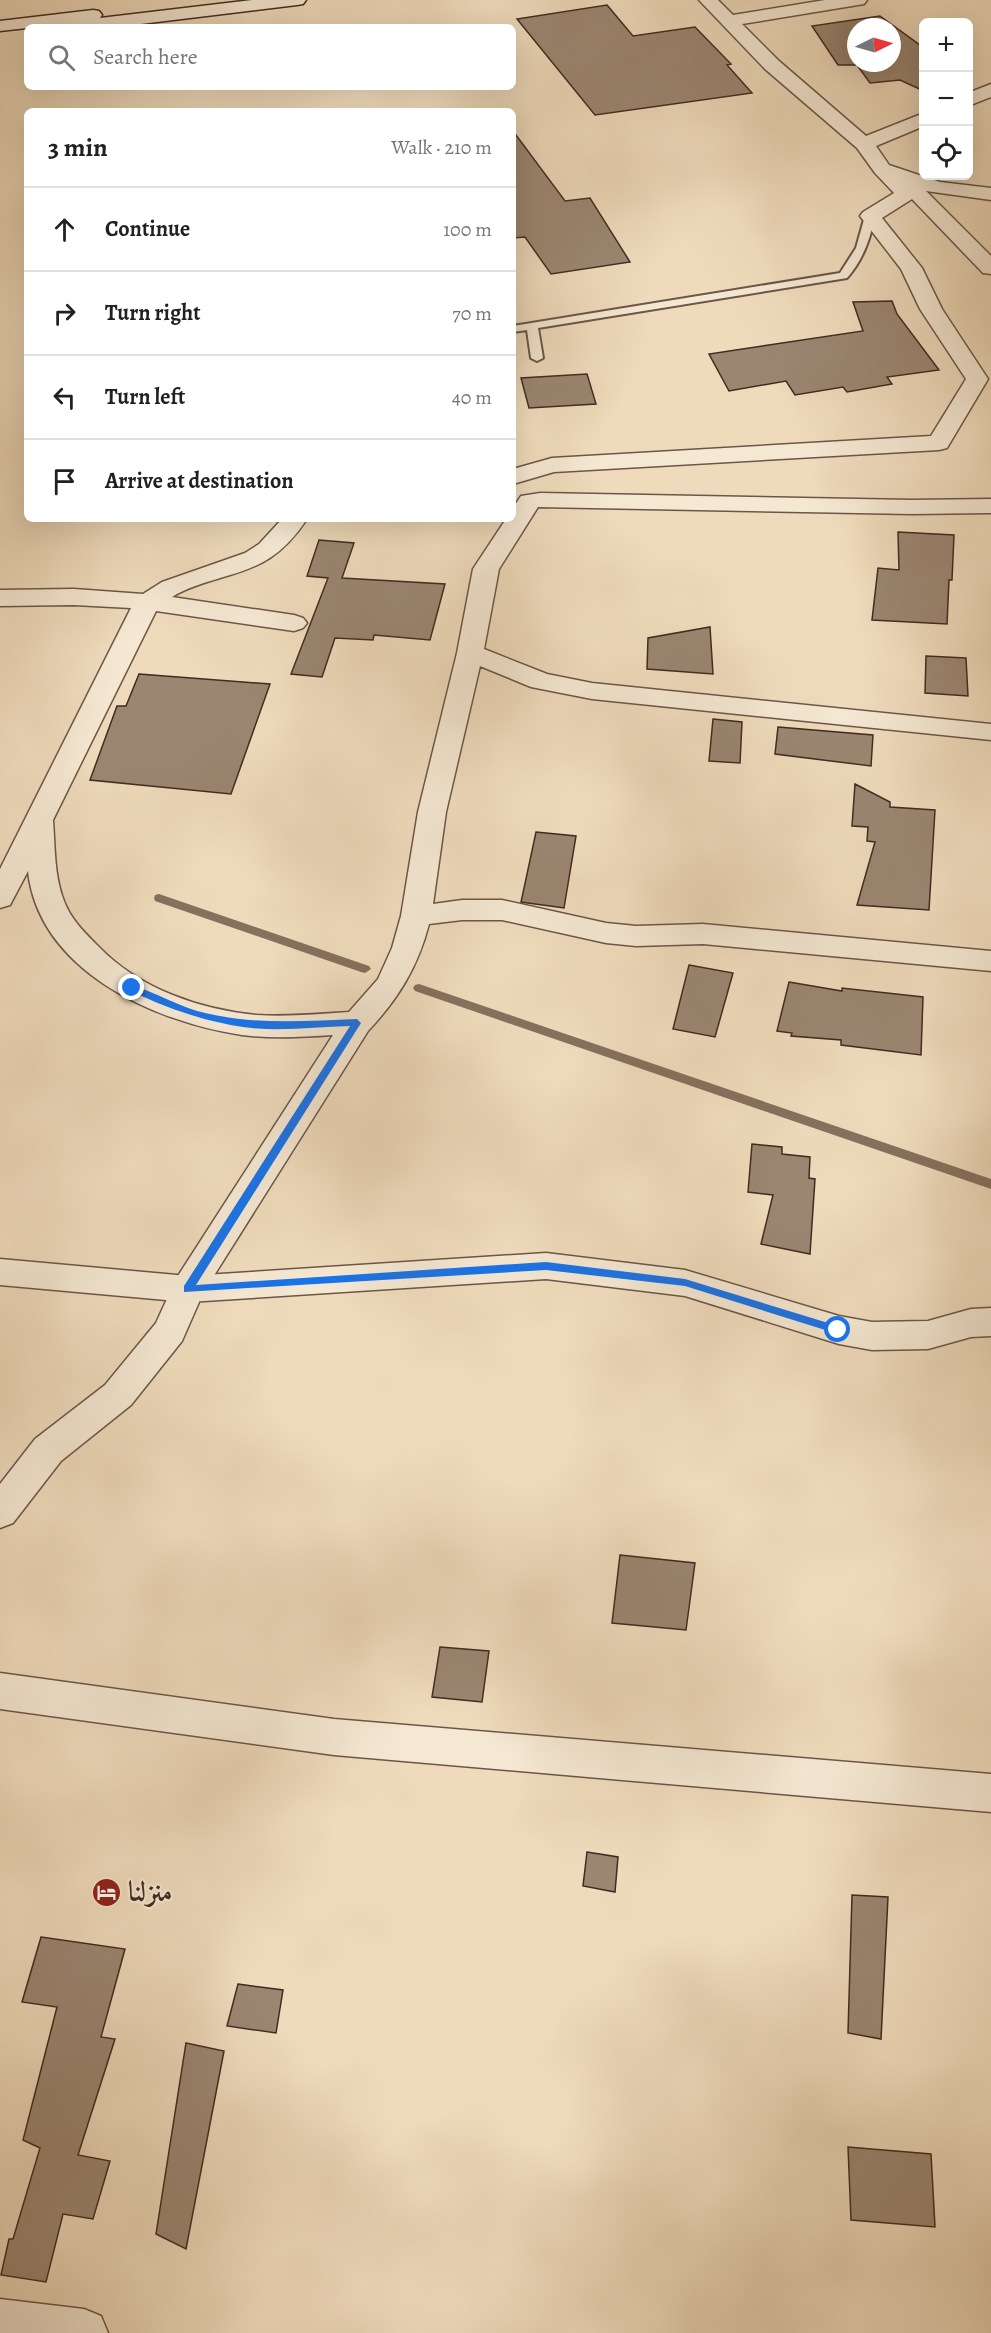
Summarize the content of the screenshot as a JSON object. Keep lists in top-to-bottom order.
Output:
{
  "places": {
    "hotel": ["منزلنا"]
  },
  "north": "right",
  "page": {
    "map_buttons": ["+", "−"],
    "search": "Search here",
    "heading": ["3 min", "Walk · 210 m"],
    "list": [
      ["Continue", "100 m"],
      ["Turn right", "70 m"],
      ["Turn left", "40 m"],
      "Arrive at destination"
    ]
  }
}
